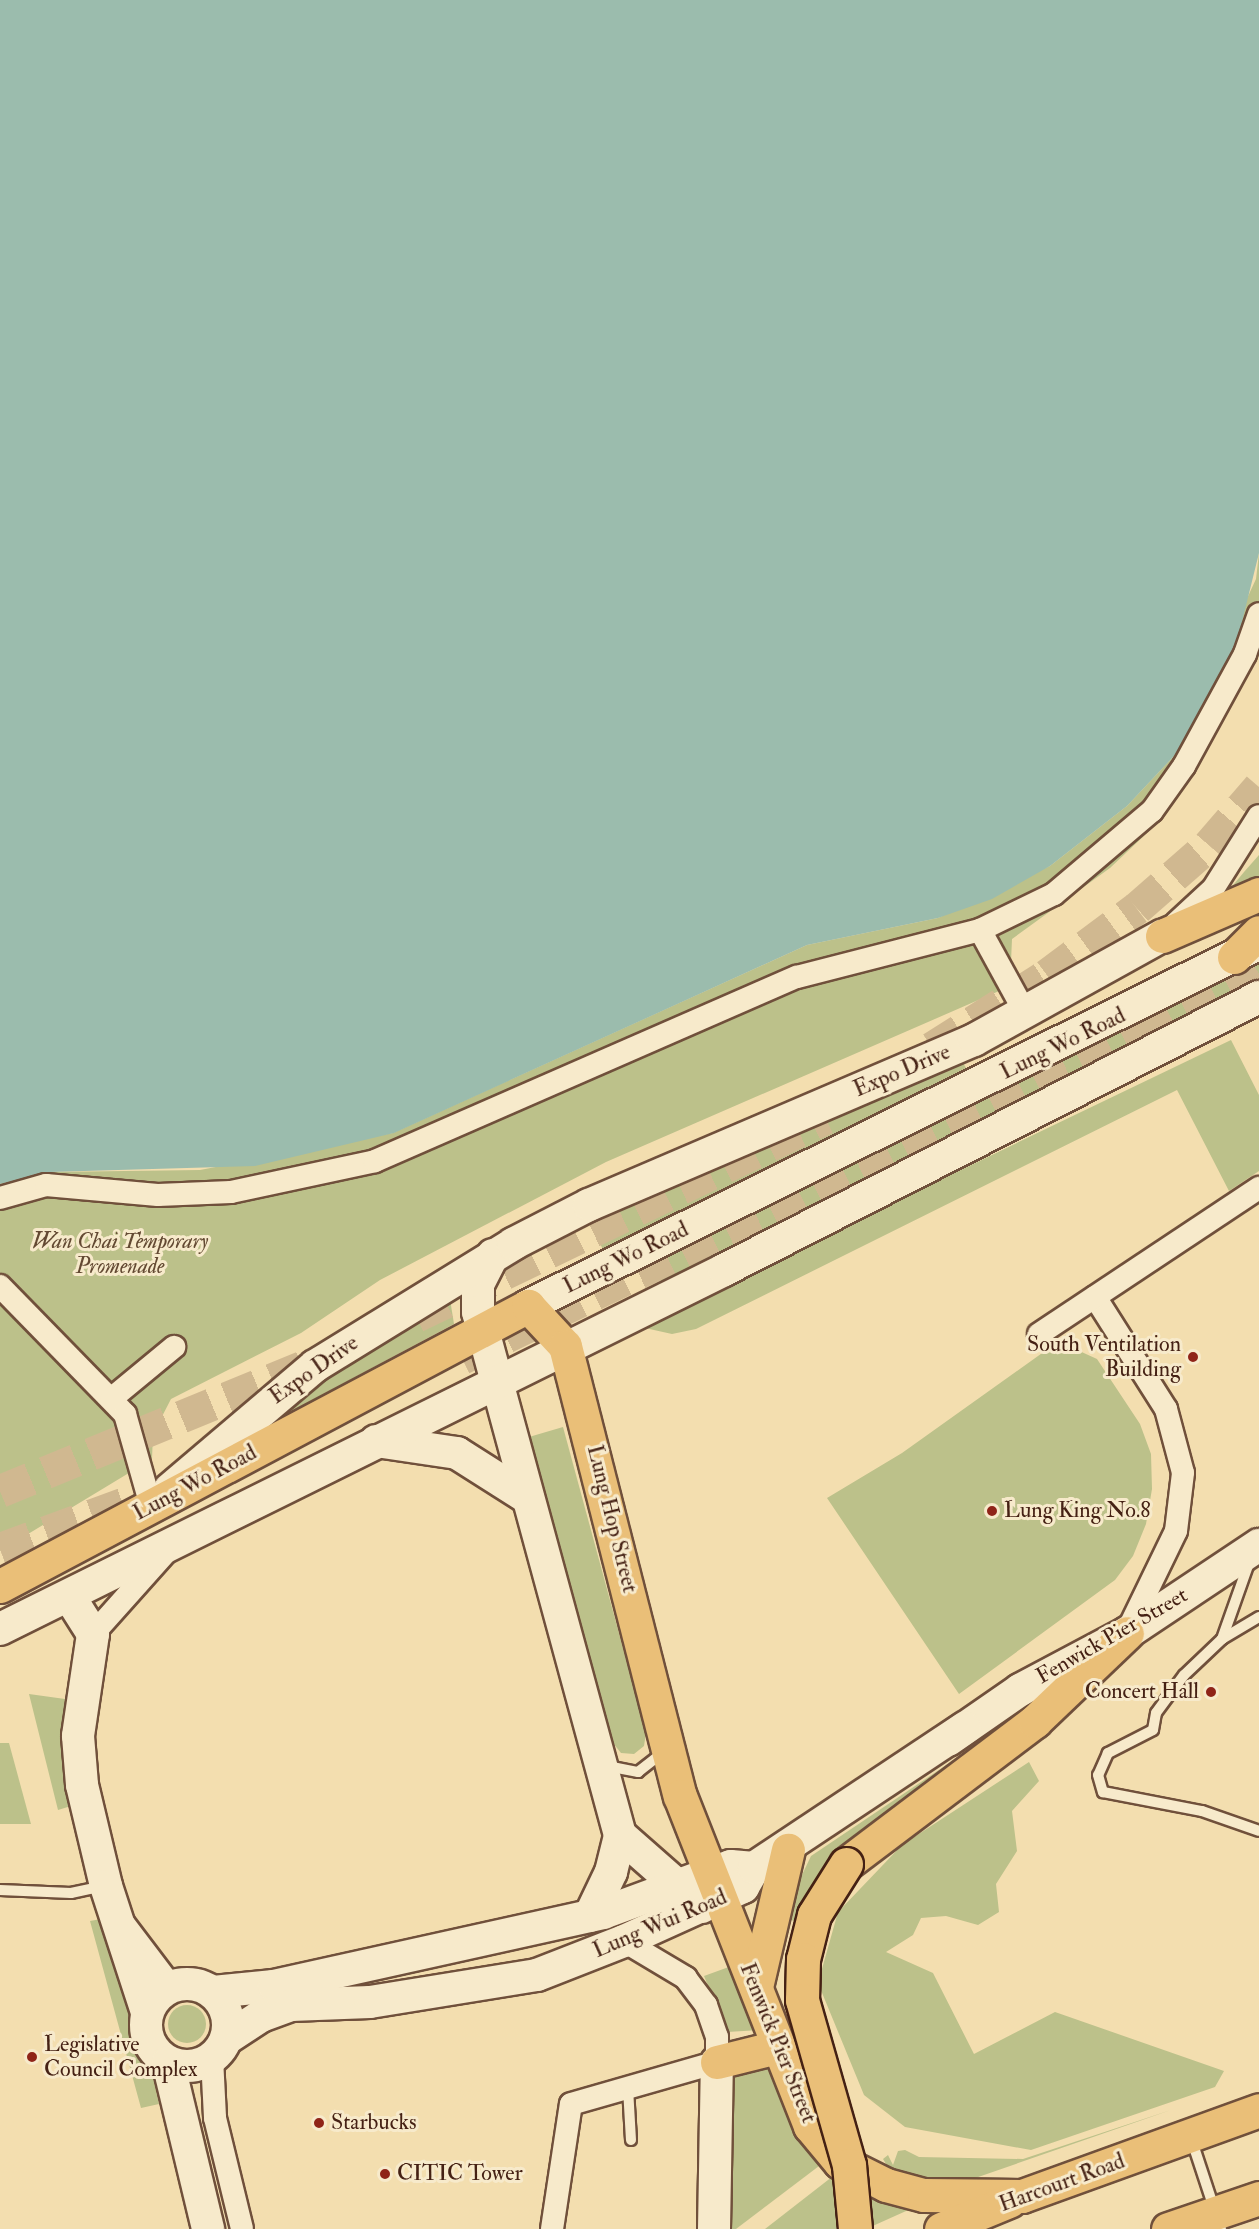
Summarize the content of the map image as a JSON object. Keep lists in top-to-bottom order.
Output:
{
  "streets": {
    "main road": [
      "Lung Wo Road",
      "Expo Drive",
      "Lung Hop Street",
      "Fenwick Pier Street",
      "Lung Wui Road",
      "Harcourt Road"
    ]
  },
  "crossings": [
    ["Lung Wo Road", "Expo Drive"],
    ["Lung Wo Road", "Lung Hop Street"],
    ["Lung Hop Street", "Fenwick Pier Street"],
    ["Lung Hop Street", "Lung Wui Road"],
    ["Fenwick Pier Street", "Lung Wui Road"],
    ["Fenwick Pier Street", "Harcourt Road"]
  ],
  "parks": ["Wan Chai Temporary Promenade"],
  "places": [
    "South Ventilation Building",
    "Lung King No.8",
    "Concert Hall",
    "Legislative Council Complex",
    "Starbucks",
    "CITIC Tower"
  ]
}
